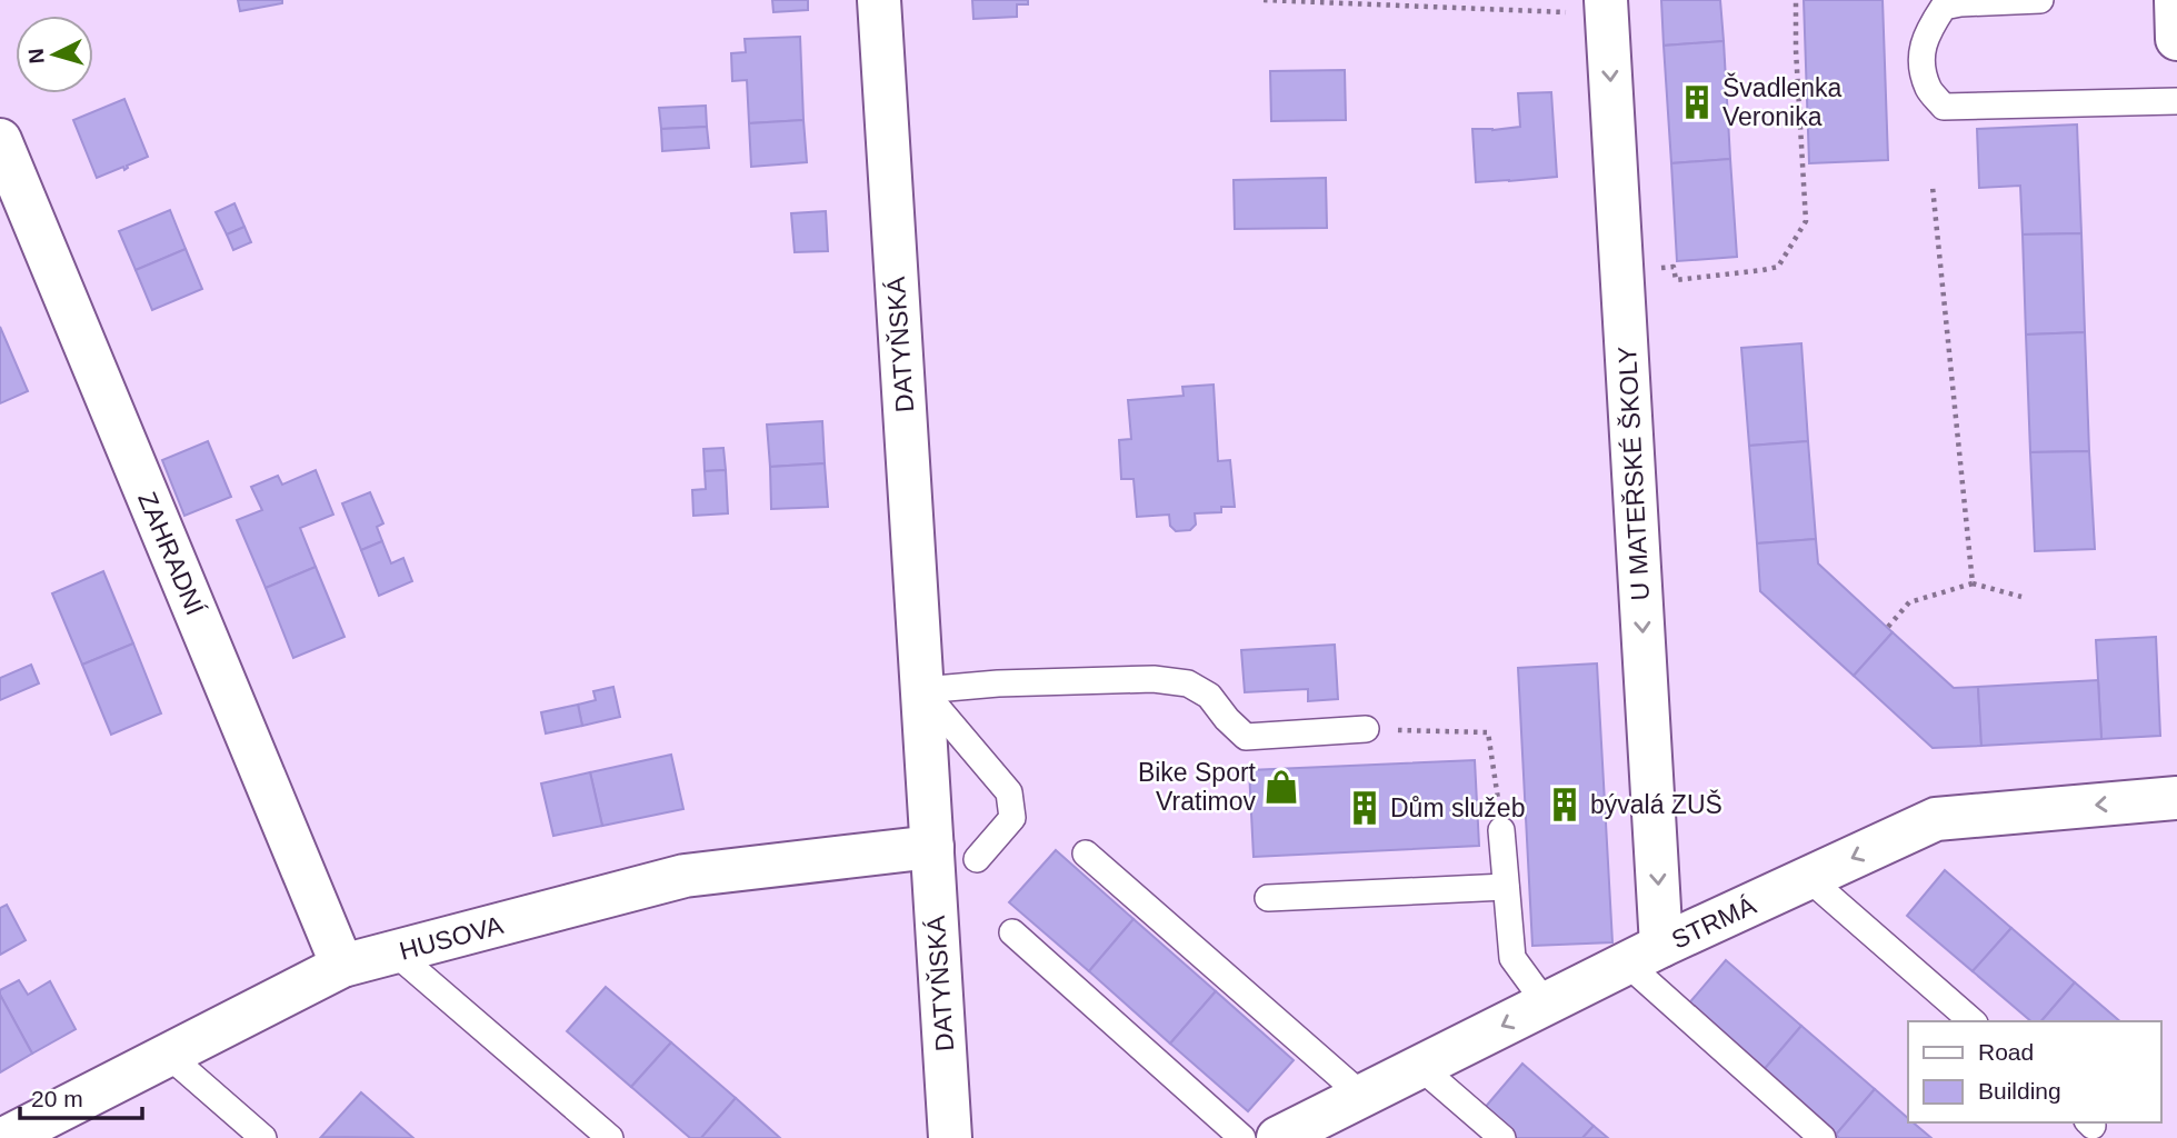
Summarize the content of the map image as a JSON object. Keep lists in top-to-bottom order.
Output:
{
  "streets": {
    "street": [
      "DATYŇSKÁ",
      "U MATEŘSKÉ ŠKOLY",
      "ZAHRADNÍ",
      "STRMÁ",
      "HUSOVA"
    ]
  },
  "crossings": [
    ["DATYŇSKÁ", "HUSOVA"],
    ["U MATEŘSKÉ ŠKOLY", "STRMÁ"],
    ["ZAHRADNÍ", "HUSOVA"]
  ],
  "one_way": ["U MATEŘSKÉ ŠKOLY", "STRMÁ"],
  "places": {
    "building": ["Švadlenka Veronika", "bývalá ZUŠ", "Dům služeb"],
    "shop": ["Bike Sport Vratimov"]
  },
  "legend": ["Road", "Building"],
  "scale_bar": "20 m",
  "north": "left"
}
